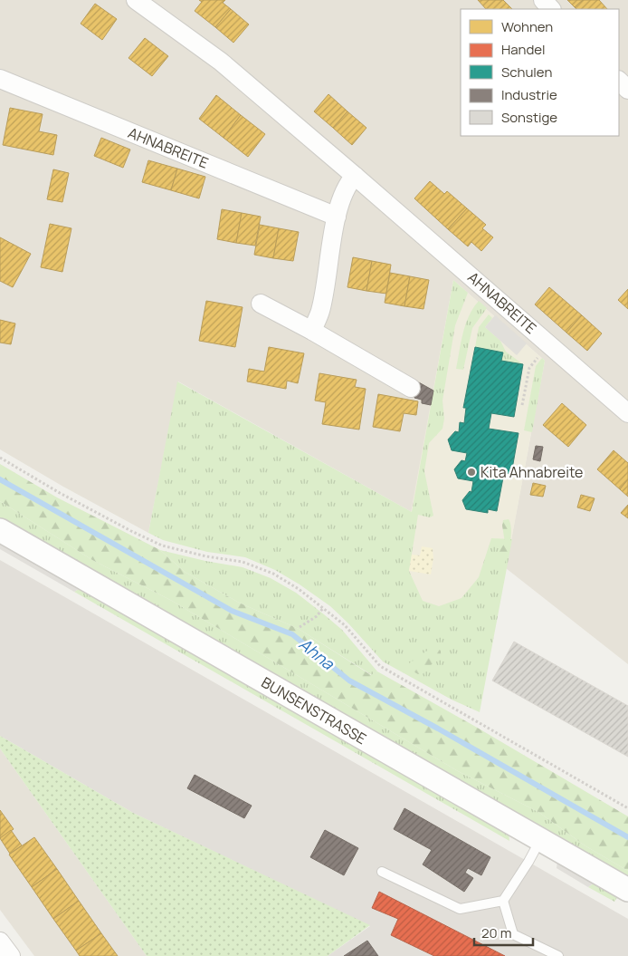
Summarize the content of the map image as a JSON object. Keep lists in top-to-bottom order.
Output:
{
  "streets": {
    "street": ["AHNABREITE", "BUNSENSTRASSE"]
  },
  "water": ["Ahna"],
  "places": ["Kita Ahnabreite"],
  "legend": [
    "Wohnen",
    "Handel",
    "Schulen",
    "Industrie",
    "Sonstige"
  ],
  "scale_bar": "20 m"
}
